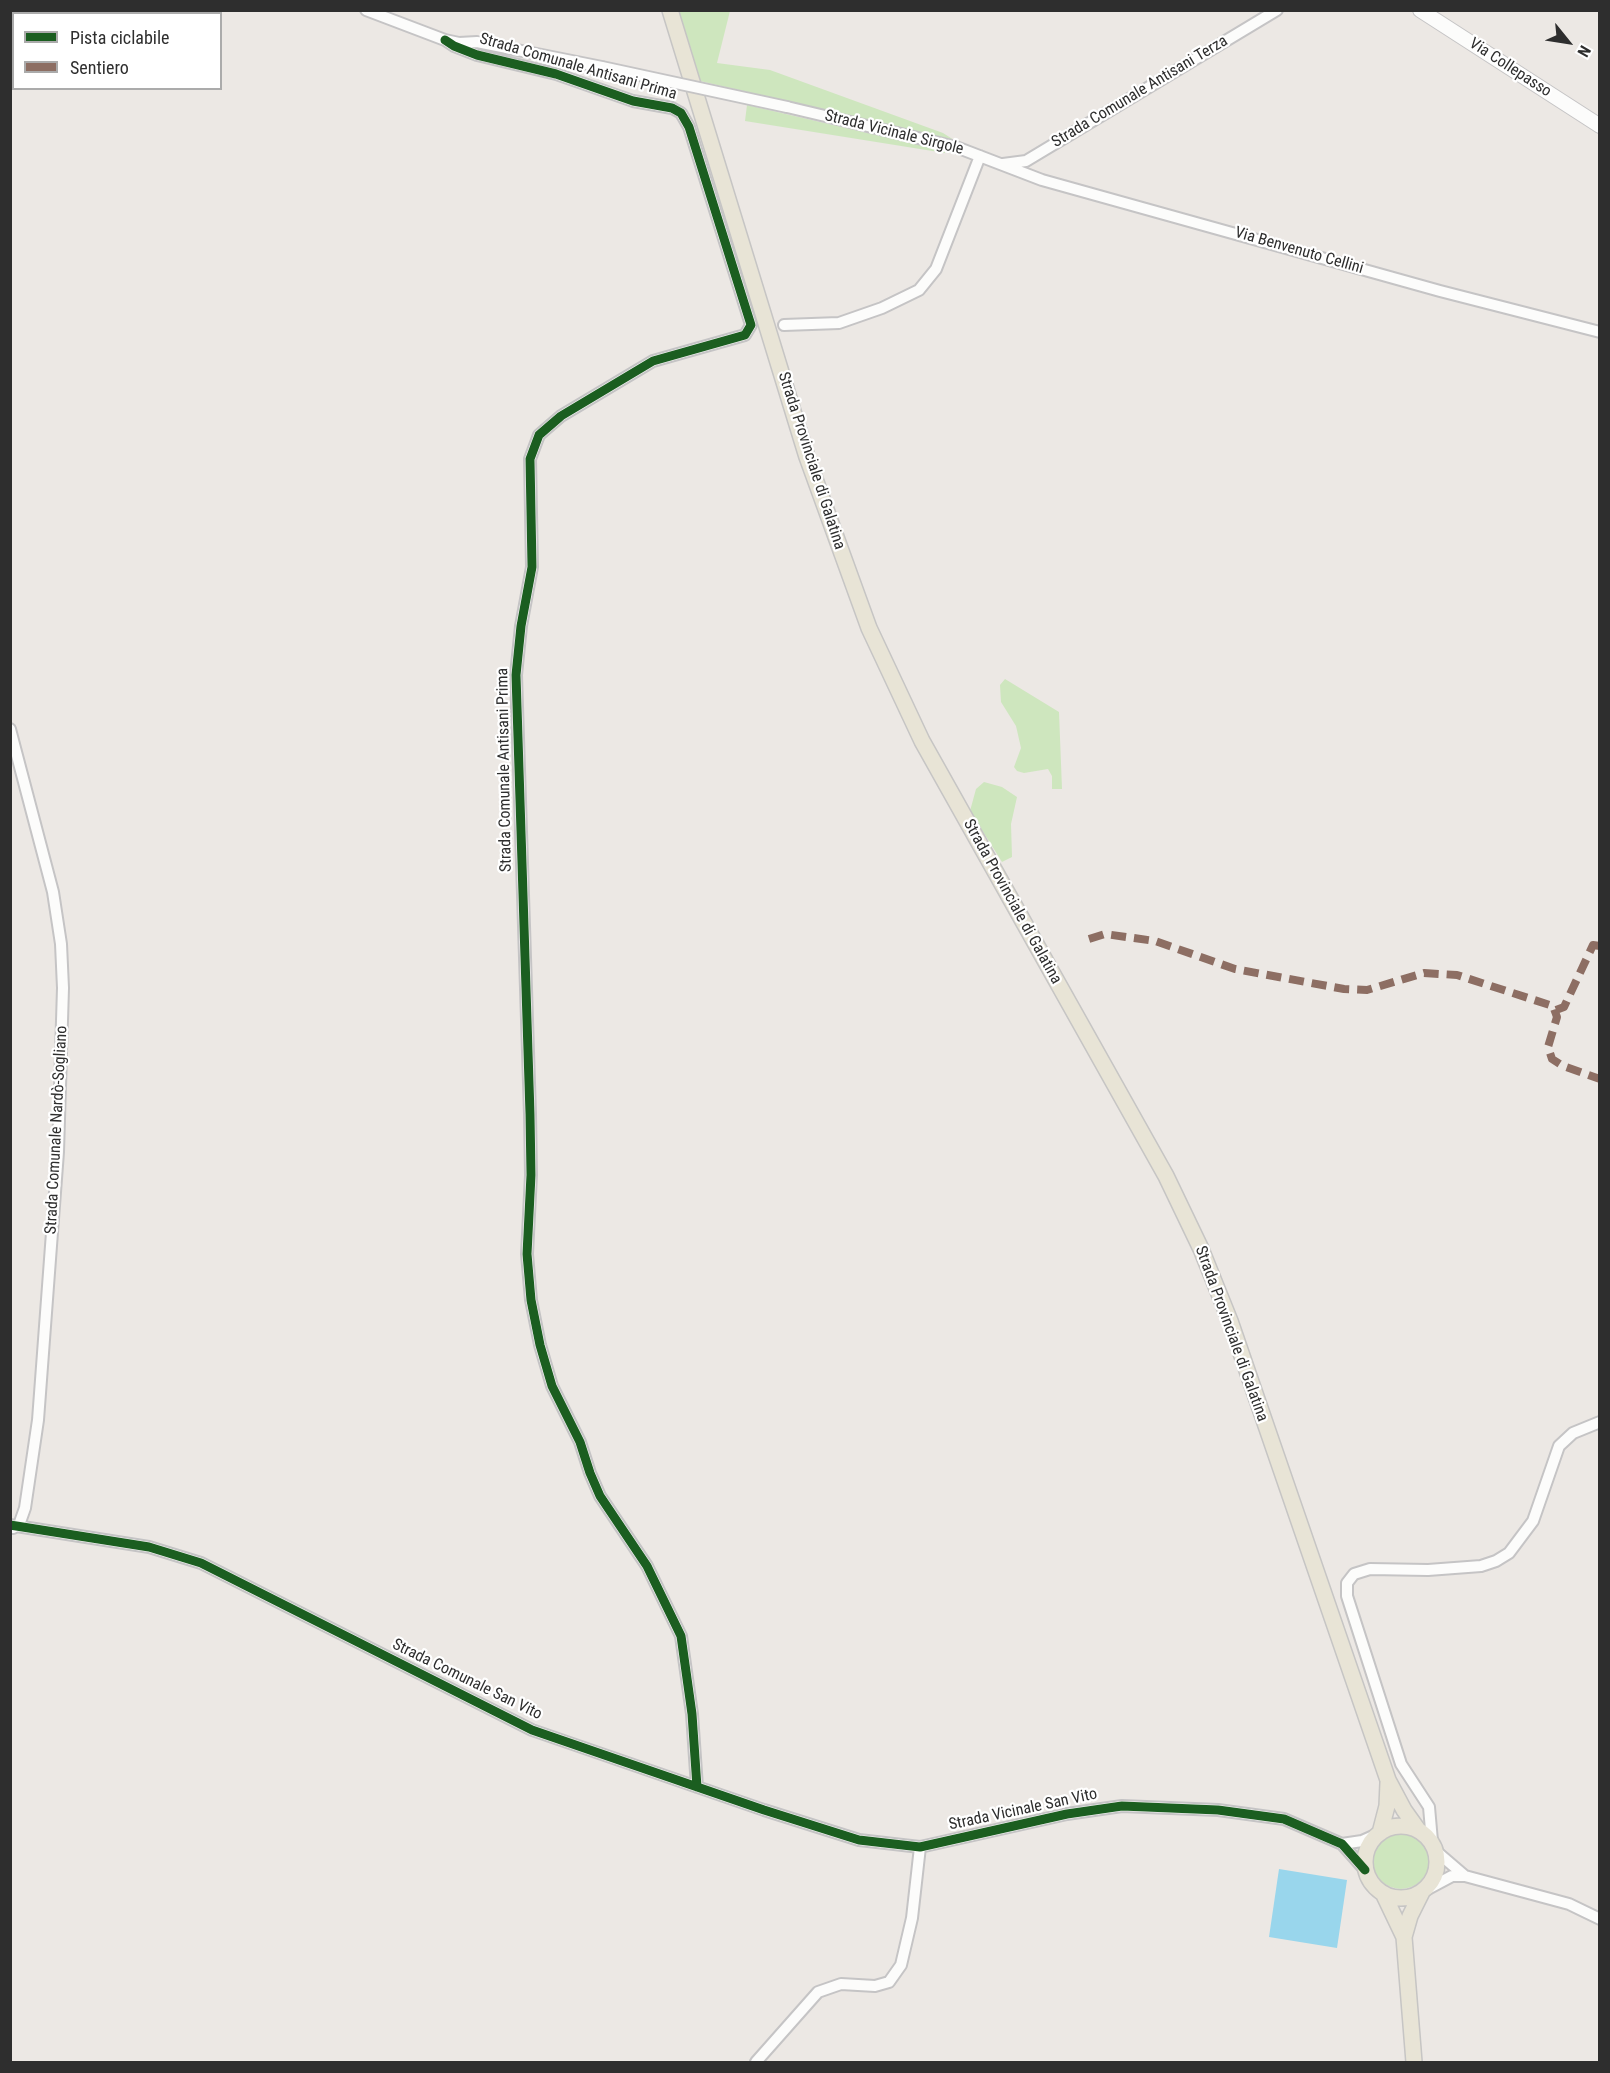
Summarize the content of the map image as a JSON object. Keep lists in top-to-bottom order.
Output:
{
  "streets": {
    "main road": ["Strada Provinciale di Galatina"],
    "street": [
      "Strada Comunale Antisani Prima",
      "Via Collepasso",
      "Strada Comunale Antisani Terza",
      "Strada Vicinale Sirgole",
      "Via Benvenuto Cellini",
      "Strada Comunale Nardò-Sogliano",
      "Strada Comunale San Vito",
      "Strada Vicinale San Vito"
    ]
  },
  "crossings": [
    ["Strada Comunale Antisani Prima", "Strada Vicinale Sirgole"],
    ["Strada Comunale Antisani Prima", "Strada Comunale San Vito"],
    ["Strada Comunale Antisani Terza", "Strada Vicinale Sirgole"],
    ["Strada Comunale Antisani Terza", "Via Benvenuto Cellini"],
    ["Strada Vicinale Sirgole", "Via Benvenuto Cellini"],
    ["Strada Comunale Nardò-Sogliano", "Strada Comunale San Vito"],
    ["Strada Comunale San Vito", "Strada Vicinale San Vito"]
  ],
  "legend": ["Pista ciclabile", "Sentiero"],
  "north": "bottom right"
}
